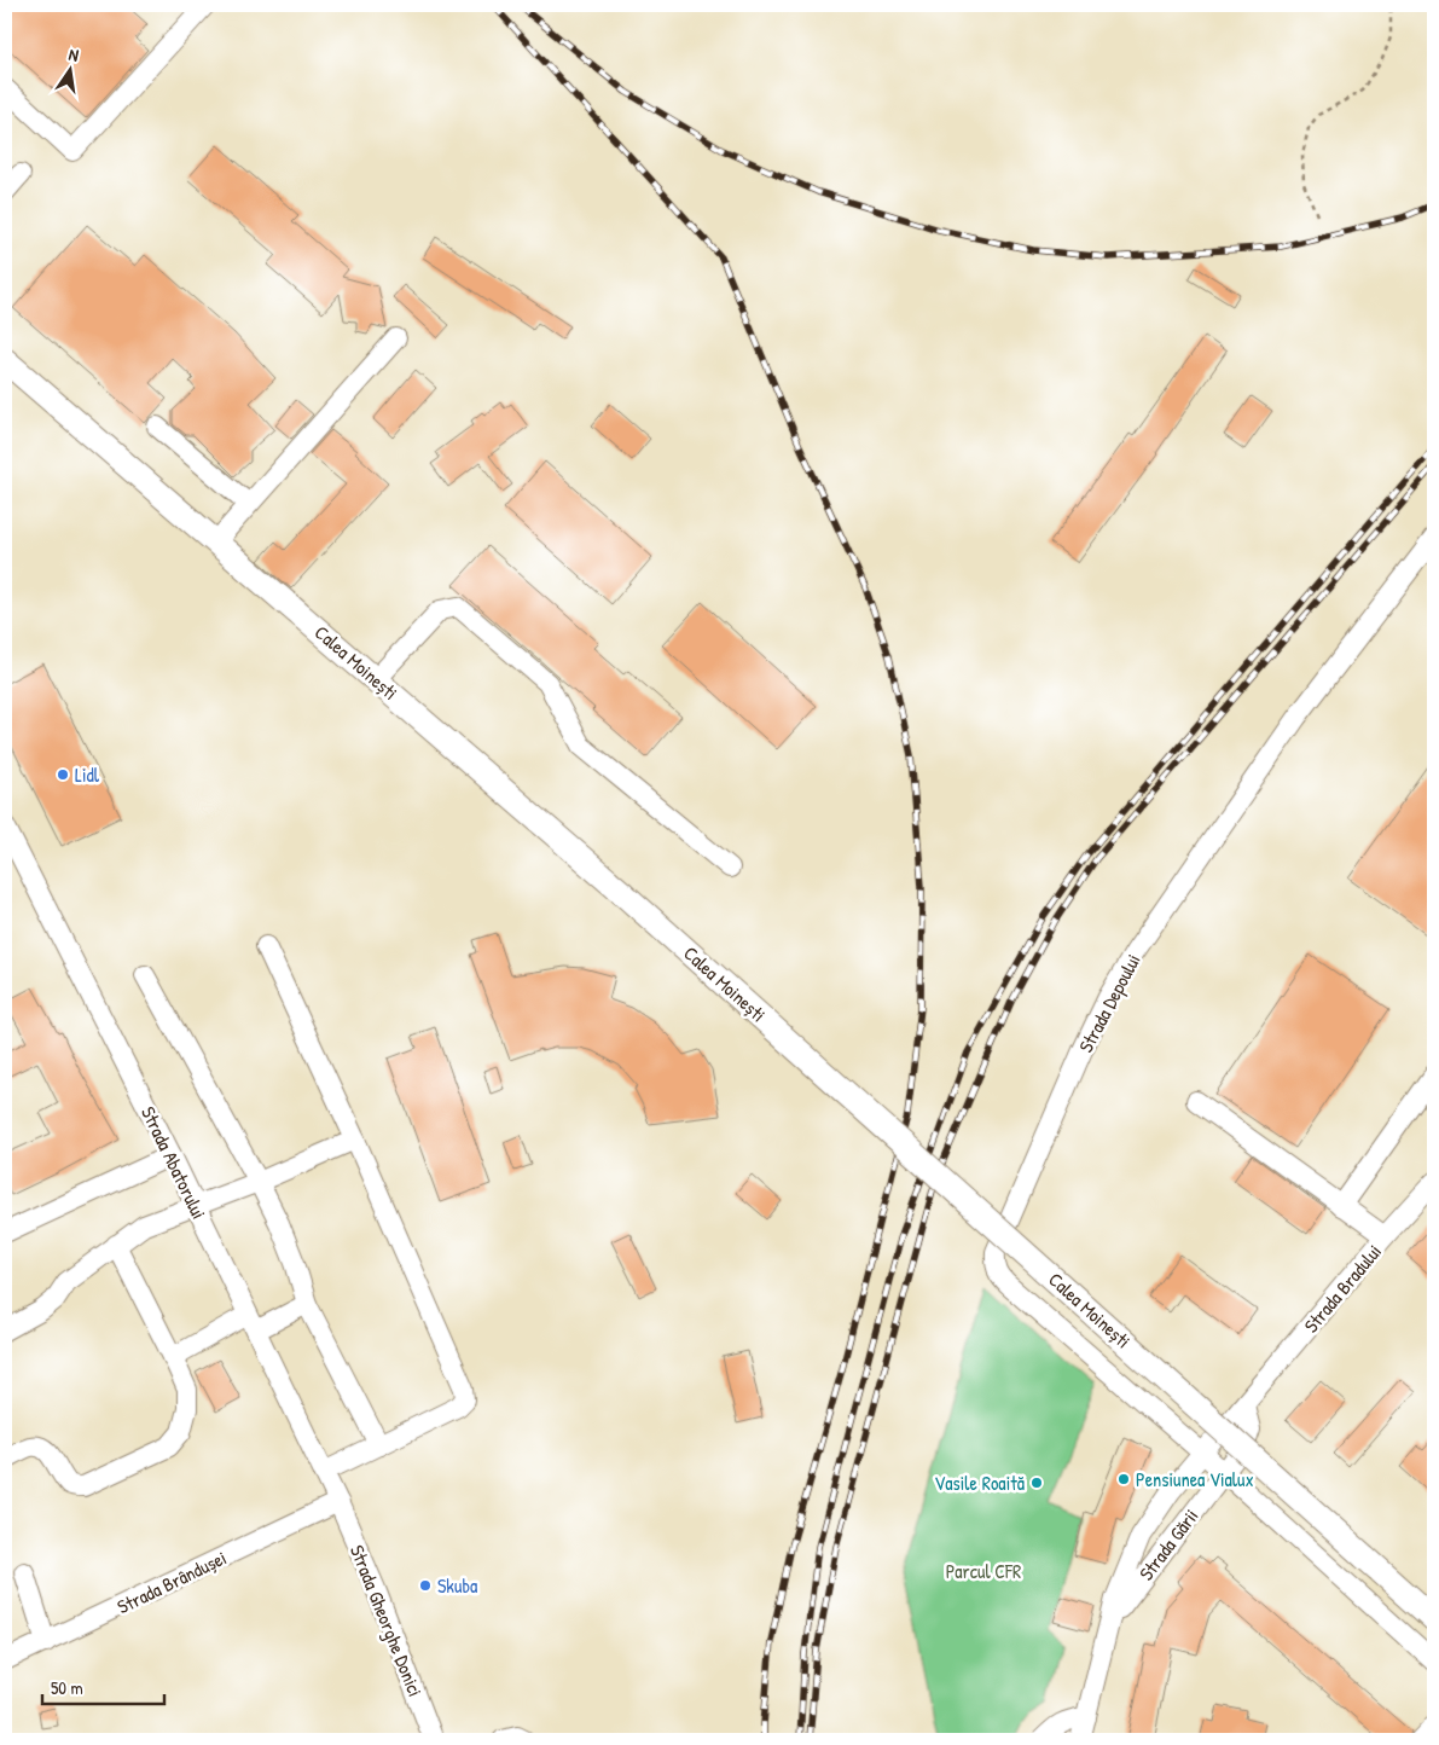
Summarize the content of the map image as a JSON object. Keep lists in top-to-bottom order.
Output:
{
  "streets": {
    "main road": ["Calea Moinești"],
    "street": [
      "Strada Depoului",
      "Strada Abatorului",
      "Strada Bradului",
      "Strada Gării",
      "Strada Brândușei",
      "Strada Gheorghe Donici"
    ]
  },
  "crossings": [
    ["Strada Depoului", "Strada Gării"],
    ["Strada Abatorului", "Strada Brândușei"],
    ["Strada Abatorului", "Strada Gheorghe Donici"],
    ["Strada Bradului", "Strada Gării"],
    ["Strada Brândușei", "Strada Gheorghe Donici"]
  ],
  "parks": ["Parcul CFR"],
  "places": [
    "Lidl",
    "Pensiunea Vialux",
    "Vasile Roaită",
    "Skuba"
  ],
  "scale_bar": "50 m",
  "north": "top"
}
